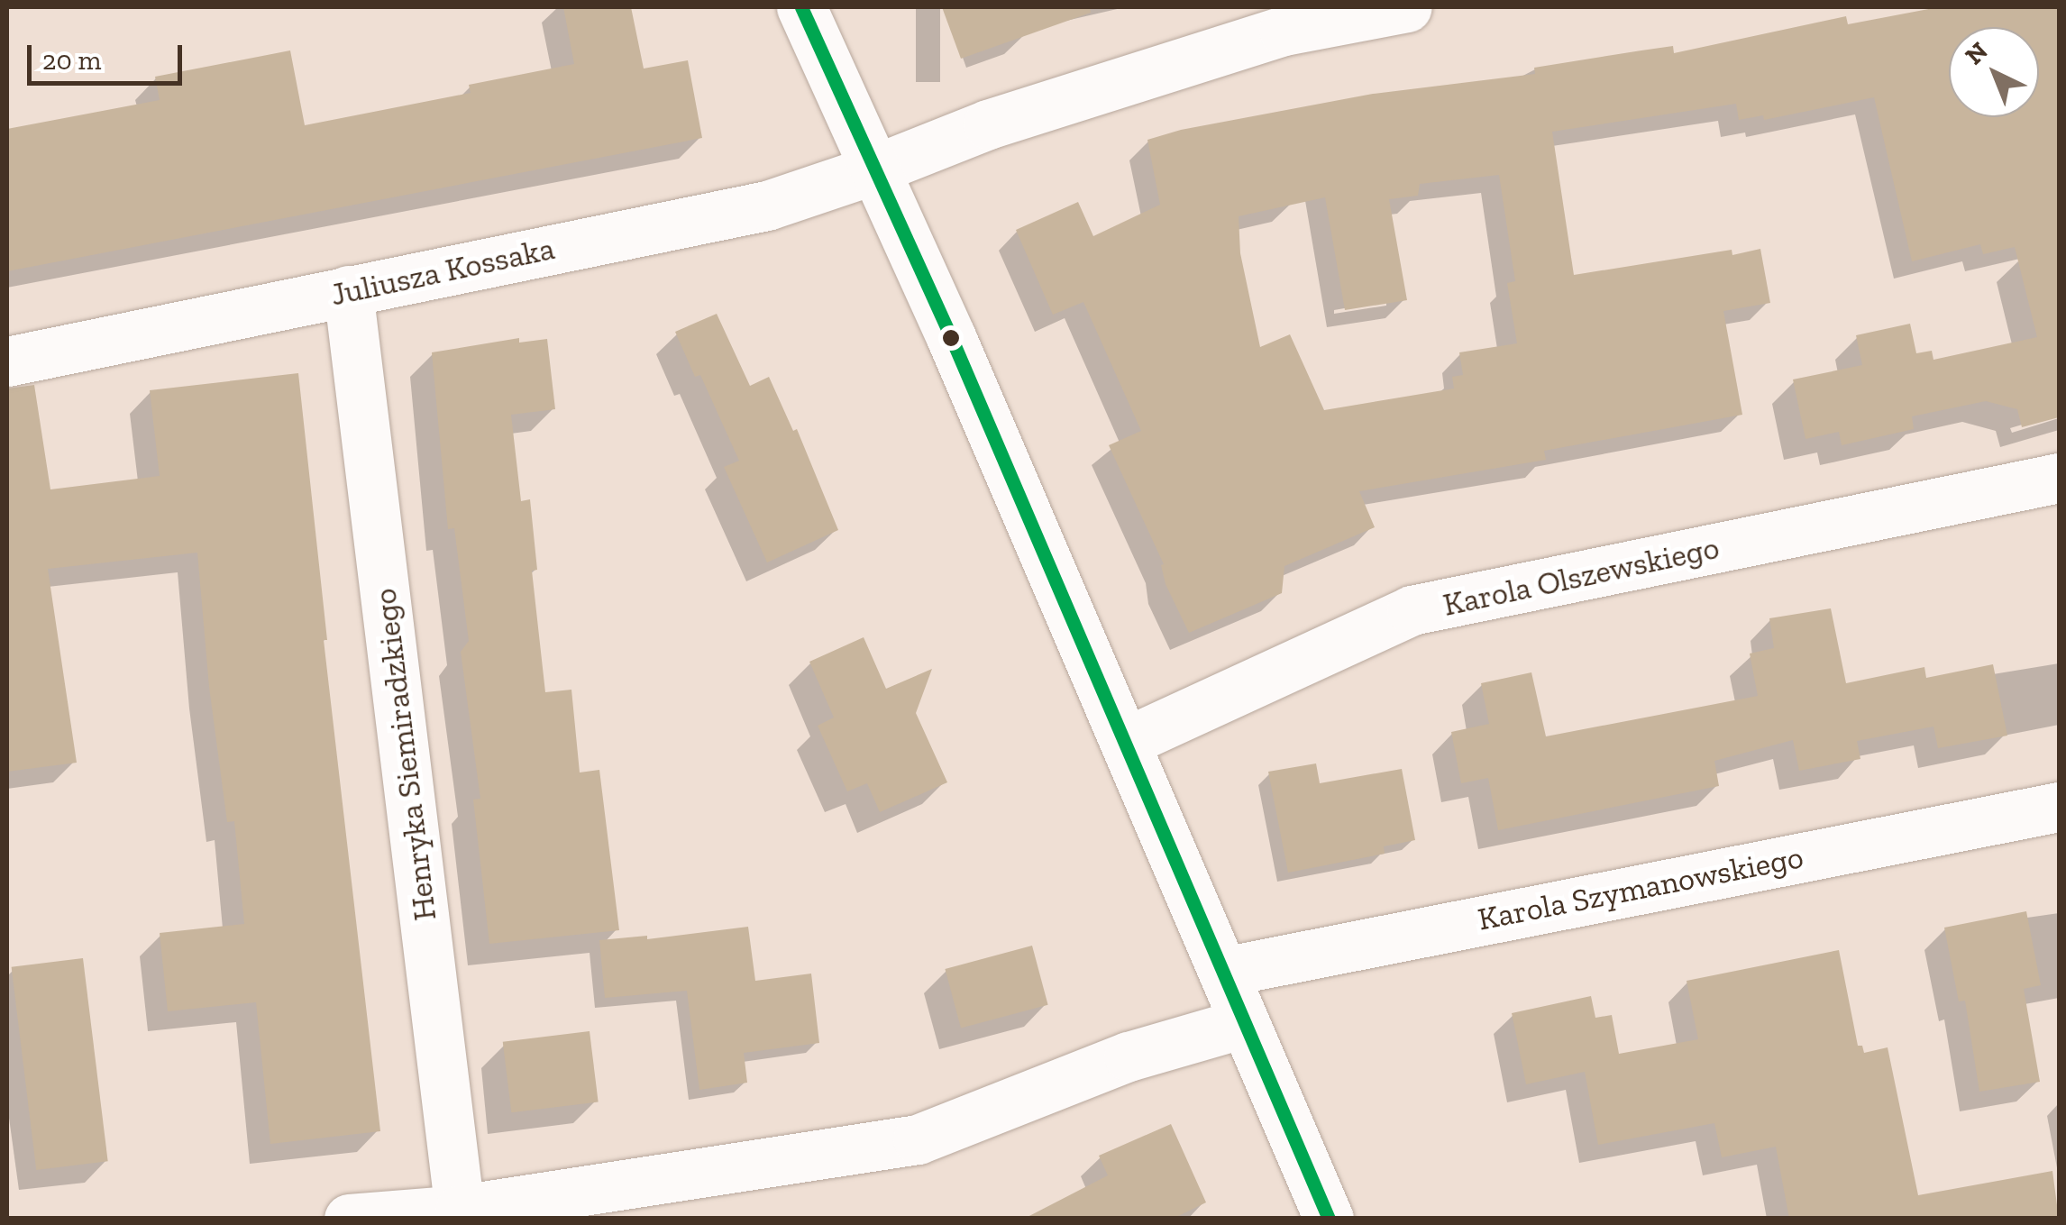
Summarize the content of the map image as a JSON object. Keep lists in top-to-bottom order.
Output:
{
  "streets": {
    "street": [
      "Juliusza Kossaka",
      "Karola Olszewskiego",
      "Henryka Siemiradzkiego",
      "Karola Szymanowskiego"
    ]
  },
  "crossings": [
    ["Juliusza Kossaka", "Henryka Siemiradzkiego"]
  ],
  "scale_bar": "20 m",
  "north": "top left"
}
